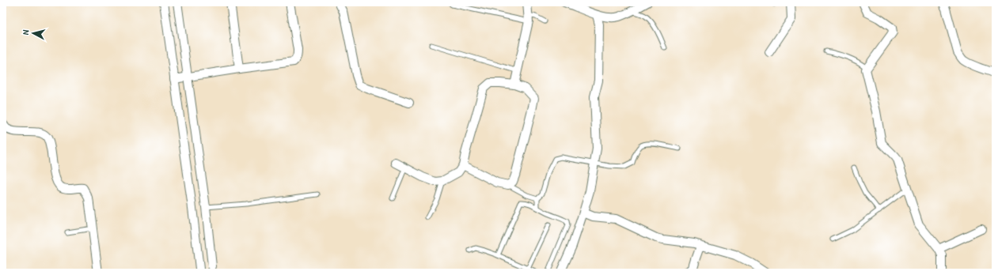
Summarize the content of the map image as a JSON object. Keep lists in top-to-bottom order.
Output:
{
  "north": "left"
}
